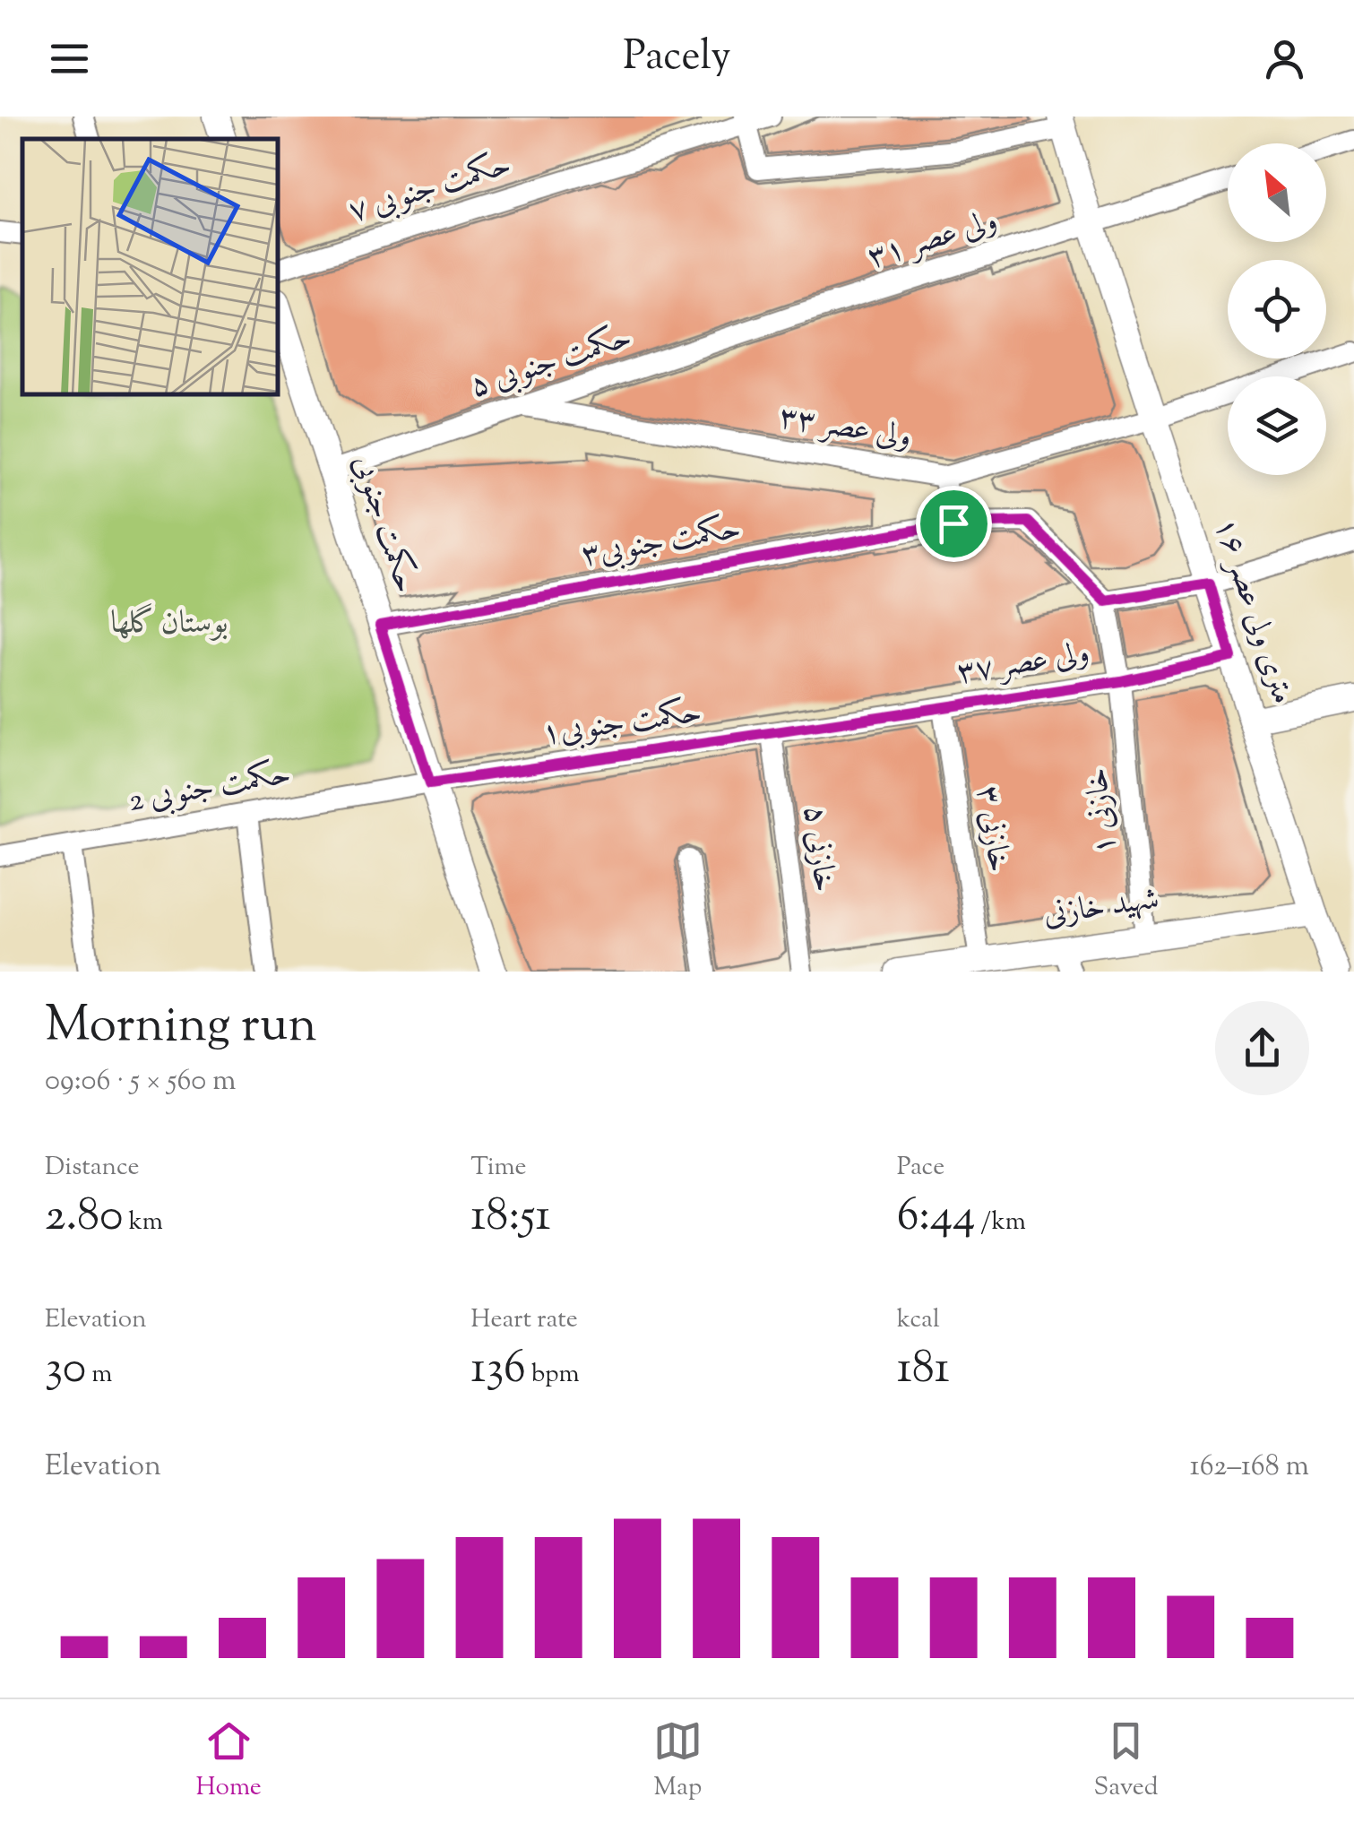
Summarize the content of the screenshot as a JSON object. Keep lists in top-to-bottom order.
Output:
{
  "streets": {
    "street": [
      "حکمت جنوبی ۷",
      "ولی عصر ۳۱",
      "حکمت جنوبی ۵",
      "ولی عصر ۳۳",
      "حکمت جنوبی",
      "حکمت جنوبی۳",
      "۱۶ متری ولی عصر",
      "ولی عصر ۳۷",
      "حکمت جنوبی۱",
      "حکمت جنوبی 2",
      "خازنی ۱",
      "خازنی ۳",
      "خازنی ۵",
      "شهید خازنی"
    ]
  },
  "crossings": [
    ["ولی عصر ۳۱", "حکمت جنوبی ۵"],
    ["ولی عصر ۳۱", "۱۶ متری ولی عصر"],
    ["حکمت جنوبی ۵", "ولی عصر ۳۳"],
    ["حکمت جنوبی ۵", "حکمت جنوبی"],
    ["ولی عصر ۳۳", "۱۶ متری ولی عصر"],
    ["حکمت جنوبی", "حکمت جنوبی۳"],
    ["حکمت جنوبی", "حکمت جنوبی۱"],
    ["حکمت جنوبی", "حکمت جنوبی 2"],
    ["حکمت جنوبی۳", "خازنی ۱"],
    ["۱۶ متری ولی عصر", "ولی عصر ۳۷"],
    ["۱۶ متری ولی عصر", "شهید خازنی"],
    ["ولی عصر ۳۷", "حکمت جنوبی۱"],
    ["ولی عصر ۳۷", "خازنی ۱"],
    ["ولی عصر ۳۷", "خازنی ۳"],
    ["حکمت جنوبی۱", "حکمت جنوبی 2"],
    ["حکمت جنوبی۱", "خازنی ۵"],
    ["خازنی ۱", "شهید خازنی"],
    ["خازنی ۳", "شهید خازنی"]
  ],
  "parks": ["بوستان گلها"],
  "north": "top left",
  "page": {
    "header": "Pacely",
    "heading": ["Morning run", "09:06 · 5 × 560 m"],
    "stats": [
      ["Distance", "2.80 km"],
      ["Time", "18:51"],
      ["Pace", "6:44 /km"],
      ["Elevation", "30 m"],
      ["Heart rate", "136 bpm"],
      ["kcal", "181"]
    ],
    "chart": ["Elevation", "162–168 m"],
    "tabs": ["Home", "Map", "Saved"]
  }
}
